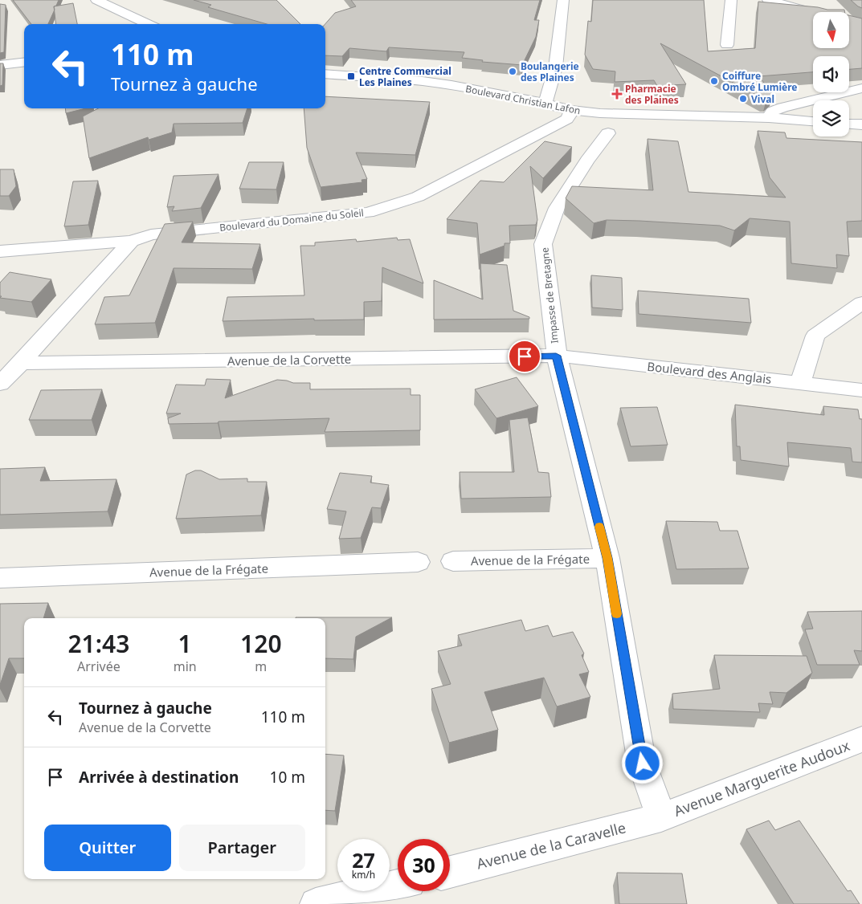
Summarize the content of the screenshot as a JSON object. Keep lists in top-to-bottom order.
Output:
{
  "streets": {
    "street": [
      "Boulevard Christian Lafon",
      "Boulevard du Domaine du Soleil",
      "Impasse de Bretagne",
      "Avenue de la Corvette",
      "Boulevard des Anglais",
      "Avenue de la Frégate",
      "Avenue Marguerite Audoux",
      "Avenue de la Caravelle"
    ]
  },
  "crossings": [
    ["Boulevard Christian Lafon", "Boulevard du Domaine du Soleil"],
    ["Impasse de Bretagne", "Avenue de la Corvette"],
    ["Impasse de Bretagne", "Boulevard des Anglais"],
    ["Impasse de Bretagne", "Avenue de la Frégate"],
    ["Impasse de Bretagne", "Avenue Marguerite Audoux"],
    ["Impasse de Bretagne", "Avenue de la Caravelle"],
    ["Avenue de la Corvette", "Boulevard des Anglais"],
    ["Avenue Marguerite Audoux", "Avenue de la Caravelle"]
  ],
  "places": {
    "other": ["Boulangerie des Plaines", "Coiffure Ombré Lumière", "Vival"],
    "transit": ["Centre Commercial Les Plaines"],
    "health": ["Pharmacie des Plaines"]
  },
  "north": "bottom",
  "page": {
    "turn": ["110 m", "Tournez à gauche"],
    "eta": [
      "21:43",
      "Arrivée",
      "1",
      "min",
      "120",
      "m"
    ],
    "list": [
      {
        "name": "Tournez à gauche",
        "note": "Avenue de la Corvette",
        "value": "110 m"
      },
      {
        "name": "Arrivée à destination",
        "value": "10 m"
      }
    ],
    "buttons": ["Quitter", "Partager"],
    "speed": "27 km/h",
    "limit": "30"
  }
}
